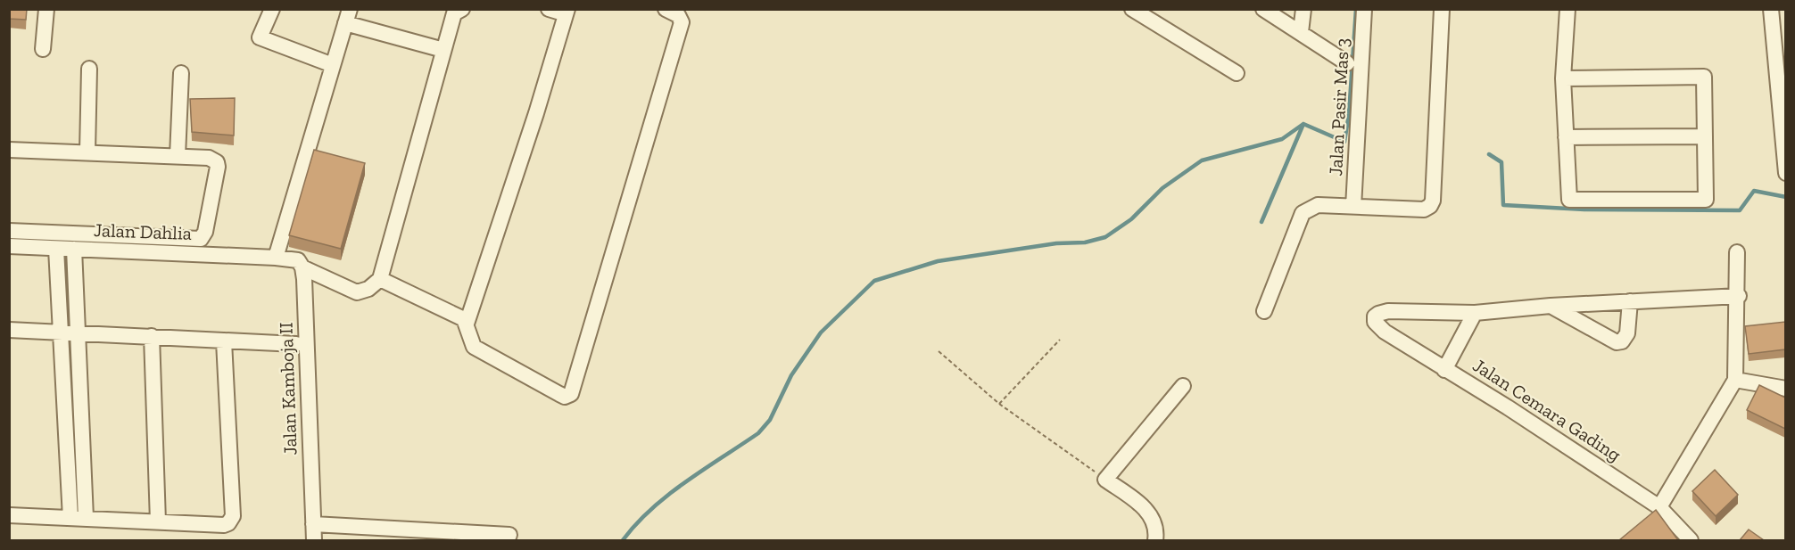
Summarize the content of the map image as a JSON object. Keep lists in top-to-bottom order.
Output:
{
  "streets": {
    "street": [
      "Jalan Pasir Mas 3",
      "Jalan Dahlia",
      "Jalan Kamboja II",
      "Jalan Cemara Gading"
    ]
  }
}
